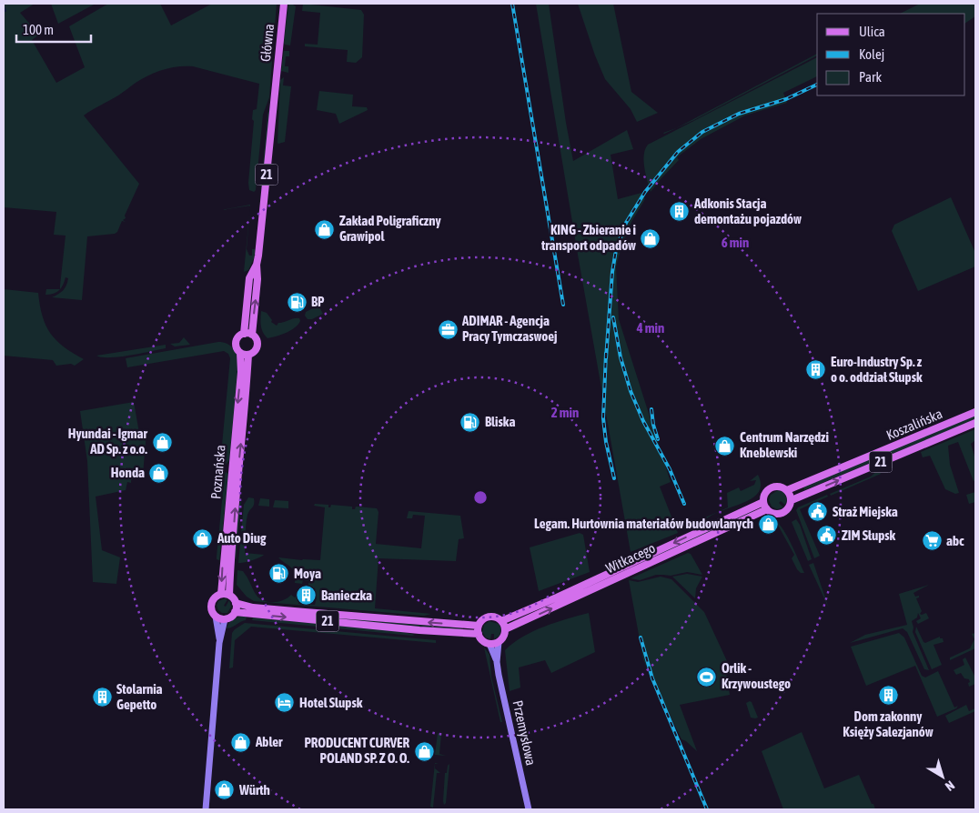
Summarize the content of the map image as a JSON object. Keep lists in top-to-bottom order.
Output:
{
  "streets": {
    "main road": [
      "Główna",
      "21",
      "Koszalińska",
      "Poznańska",
      "Witkacego",
      "Przemysłowa"
    ]
  },
  "crossings": [
    ["Główna", "21"],
    ["21", "Koszalińska"],
    ["21", "Poznańska"],
    ["21", "Witkacego"],
    ["21", "Przemysłowa"],
    ["Koszalińska", "Witkacego"],
    ["Witkacego", "Przemysłowa"]
  ],
  "places": {
    "building": [
      "Adkonis Stacja demontażu pojazdów",
      "Euro-Industry Sp. z o o. oddział Słupsk",
      "Banieczka",
      "Dom zakonny Księży Salezjanów",
      "Stolarnia Gepetto"
    ],
    "shop": [
      "Zakład Poligraficzny Grawipol",
      "KING - Zbieranie i transport odpadów",
      "Hyundai - Igmar AD Sp. z o.o.",
      "Centrum Narzędzi Kneblewski",
      "Honda",
      "Legam. Hurtownia materiałów budowlanych",
      "Auto Diug",
      "Abler",
      "PRODUCENT CURVER POLAND SP. Z O. O.",
      "Würth"
    ],
    "fuel station": ["BP", "Bliska", "Moya"],
    "office": ["ADIMAR - Agencja Pracy Tymczaswoej"],
    "public building": ["Straż Miejska", "ZIM Słupsk"],
    "supermarket": ["abc"],
    "sports": ["Orlik - Krzywoustego"],
    "hotel": ["Hotel Slupsk"]
  },
  "legend": ["Ulica", "Kolej", "Park"],
  "scale_bar": "100 m",
  "north": "bottom right",
  "rings": ["6 min", "4 min", "2 min"]
}
